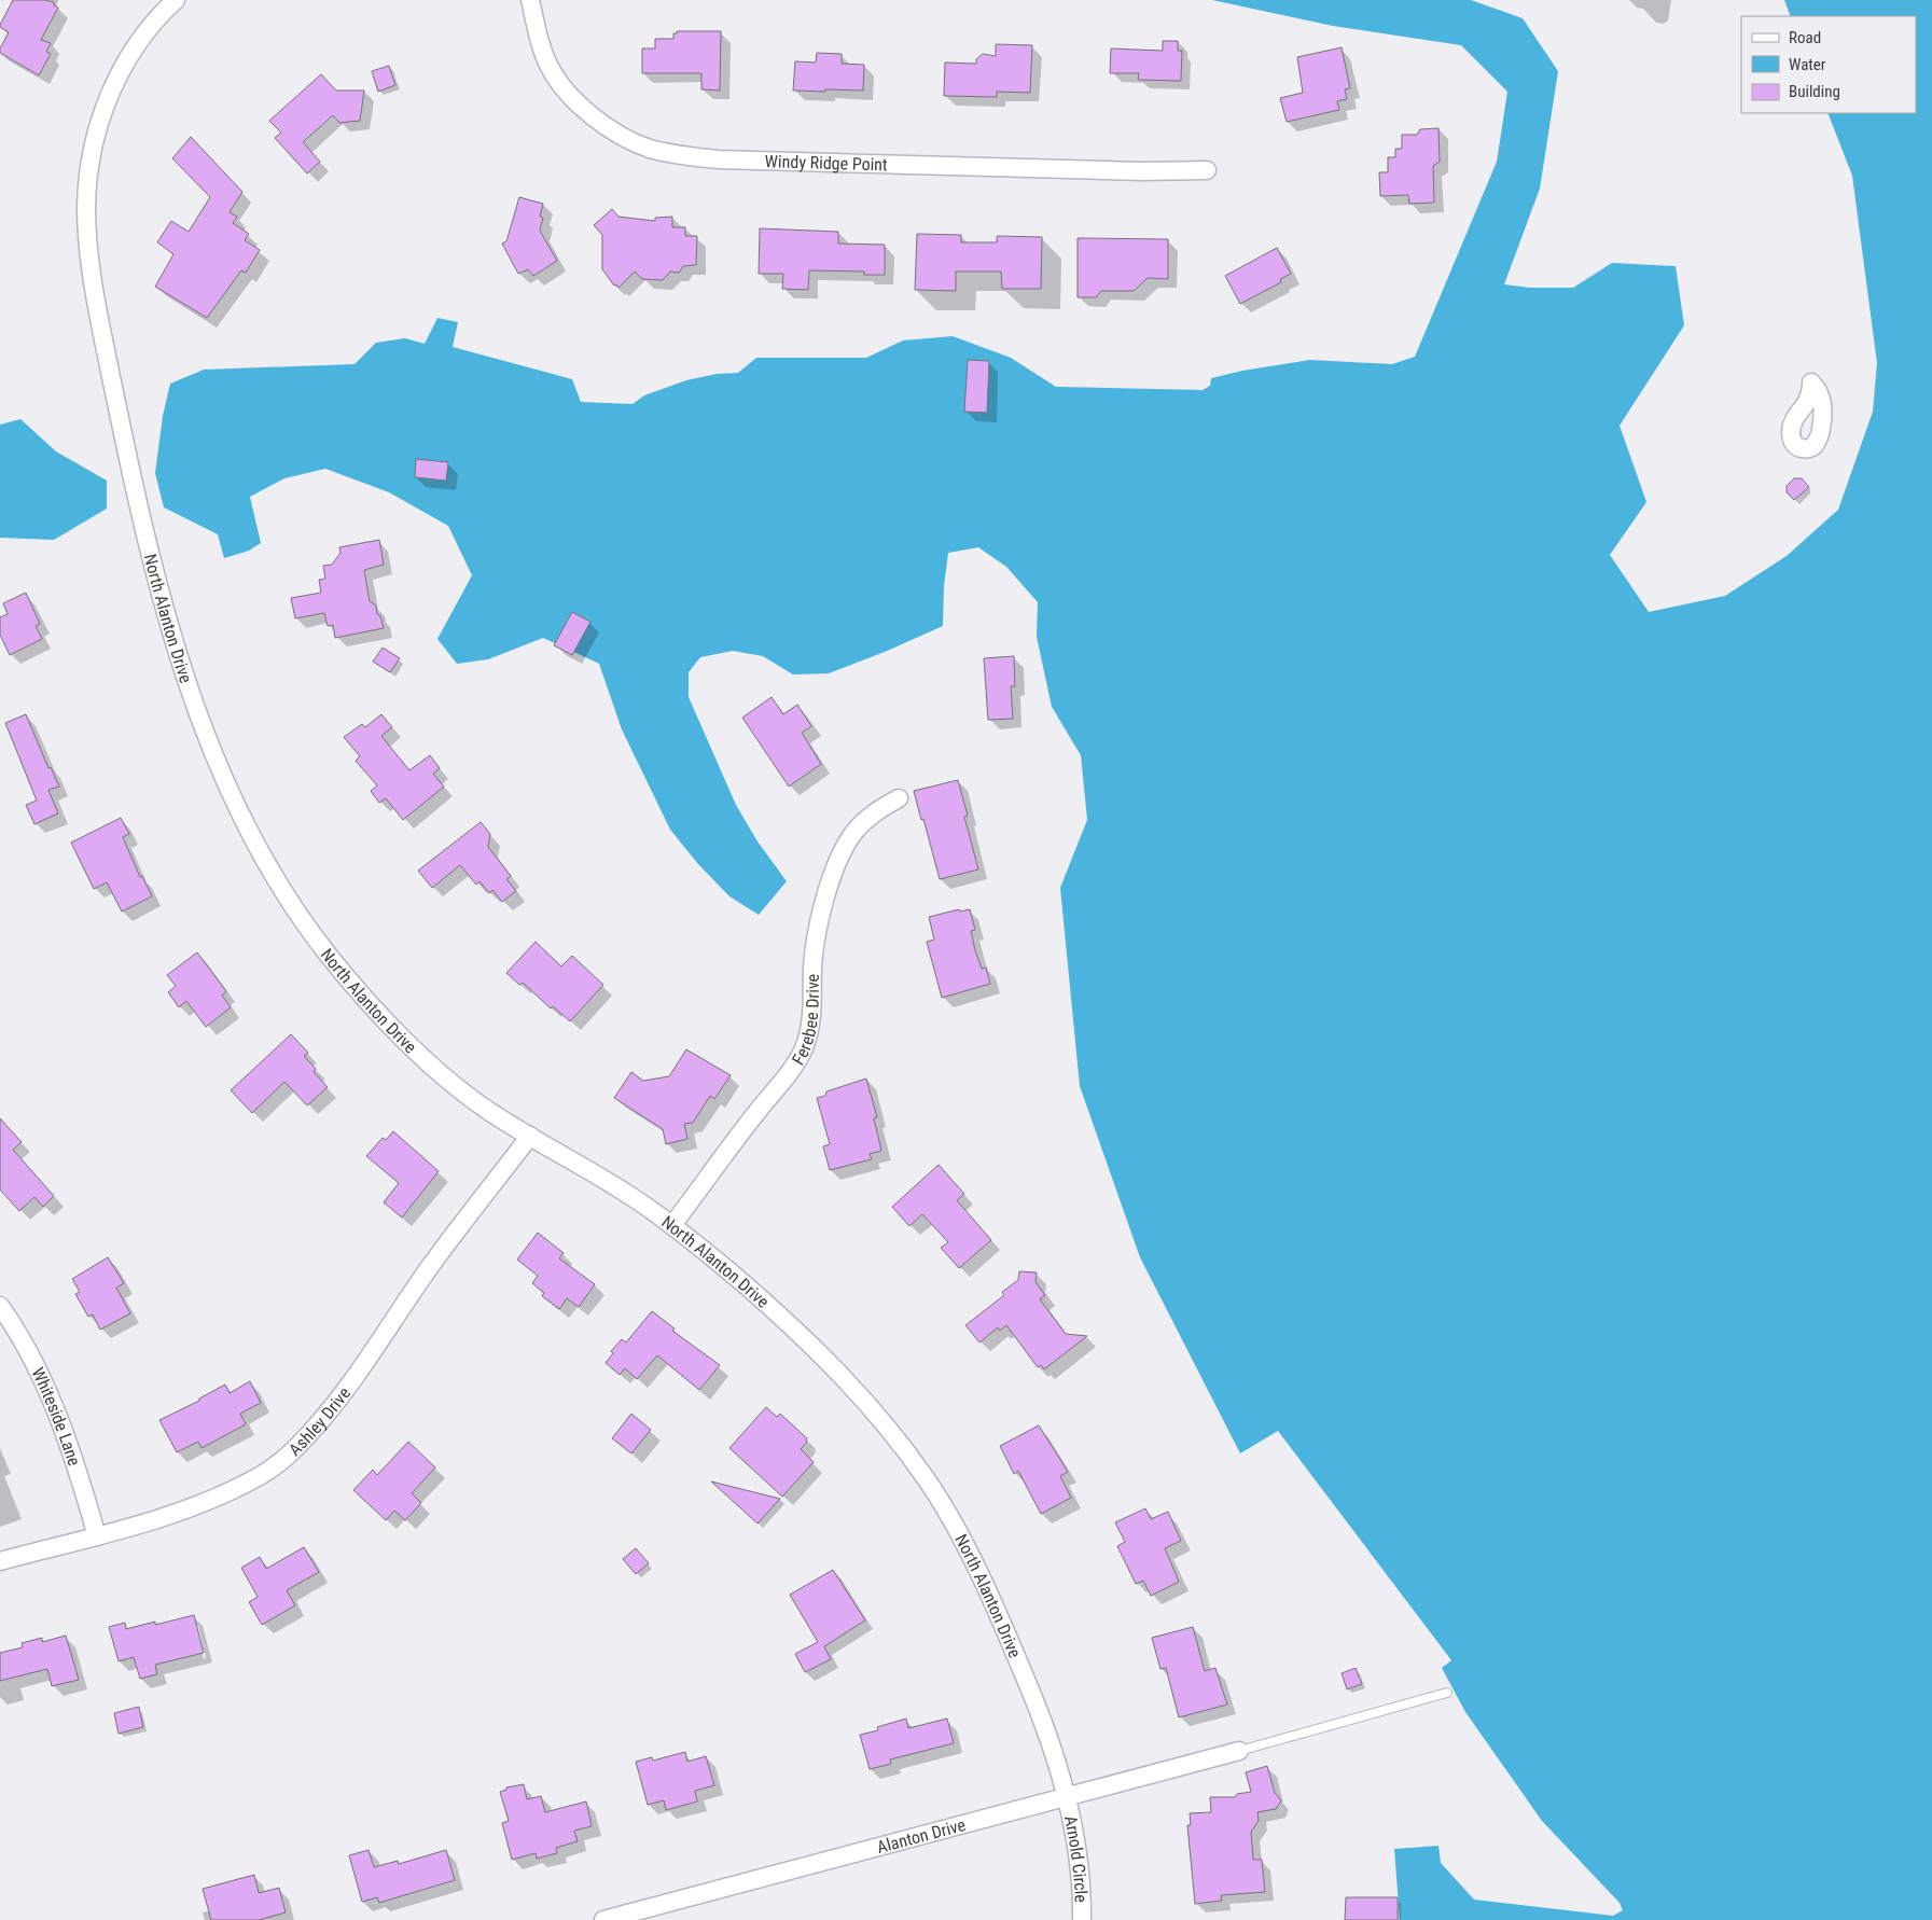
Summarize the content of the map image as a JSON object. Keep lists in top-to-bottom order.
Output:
{
  "streets": {
    "street": [
      "Windy Ridge Point",
      "North Alanton Drive",
      "Ferebee Drive",
      "Whiteside Lane",
      "Ashley Drive",
      "Alanton Drive",
      "Arnold Circle"
    ]
  },
  "crossings": [
    ["North Alanton Drive", "Ferebee Drive"],
    ["North Alanton Drive", "Ashley Drive"],
    ["North Alanton Drive", "Alanton Drive"],
    ["North Alanton Drive", "Arnold Circle"],
    ["Whiteside Lane", "Ashley Drive"],
    ["Alanton Drive", "Arnold Circle"]
  ],
  "legend": ["Road", "Water", "Building"]
}
